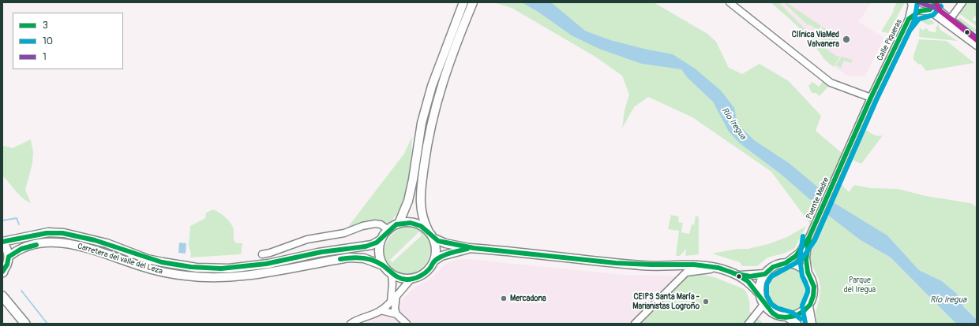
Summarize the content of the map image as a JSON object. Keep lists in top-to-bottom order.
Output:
{
  "streets": {
    "main road": ["Carretera del valle del Leza"],
    "street": ["Calle Piqueras", "Puente Madre"]
  },
  "crossings": [
    ["Calle Piqueras", "Puente Madre"]
  ],
  "water": ["Río Iregua"],
  "parks": ["Parque del Iregua"],
  "places": ["Clínica ViaMed Valvanera", "Mercadona", "CEIPS Santa María - Marianistas Logroño"],
  "lines": ["transit line 3", "transit line 10", "transit line 1"],
  "legend": ["3", "10", "1"]
}
